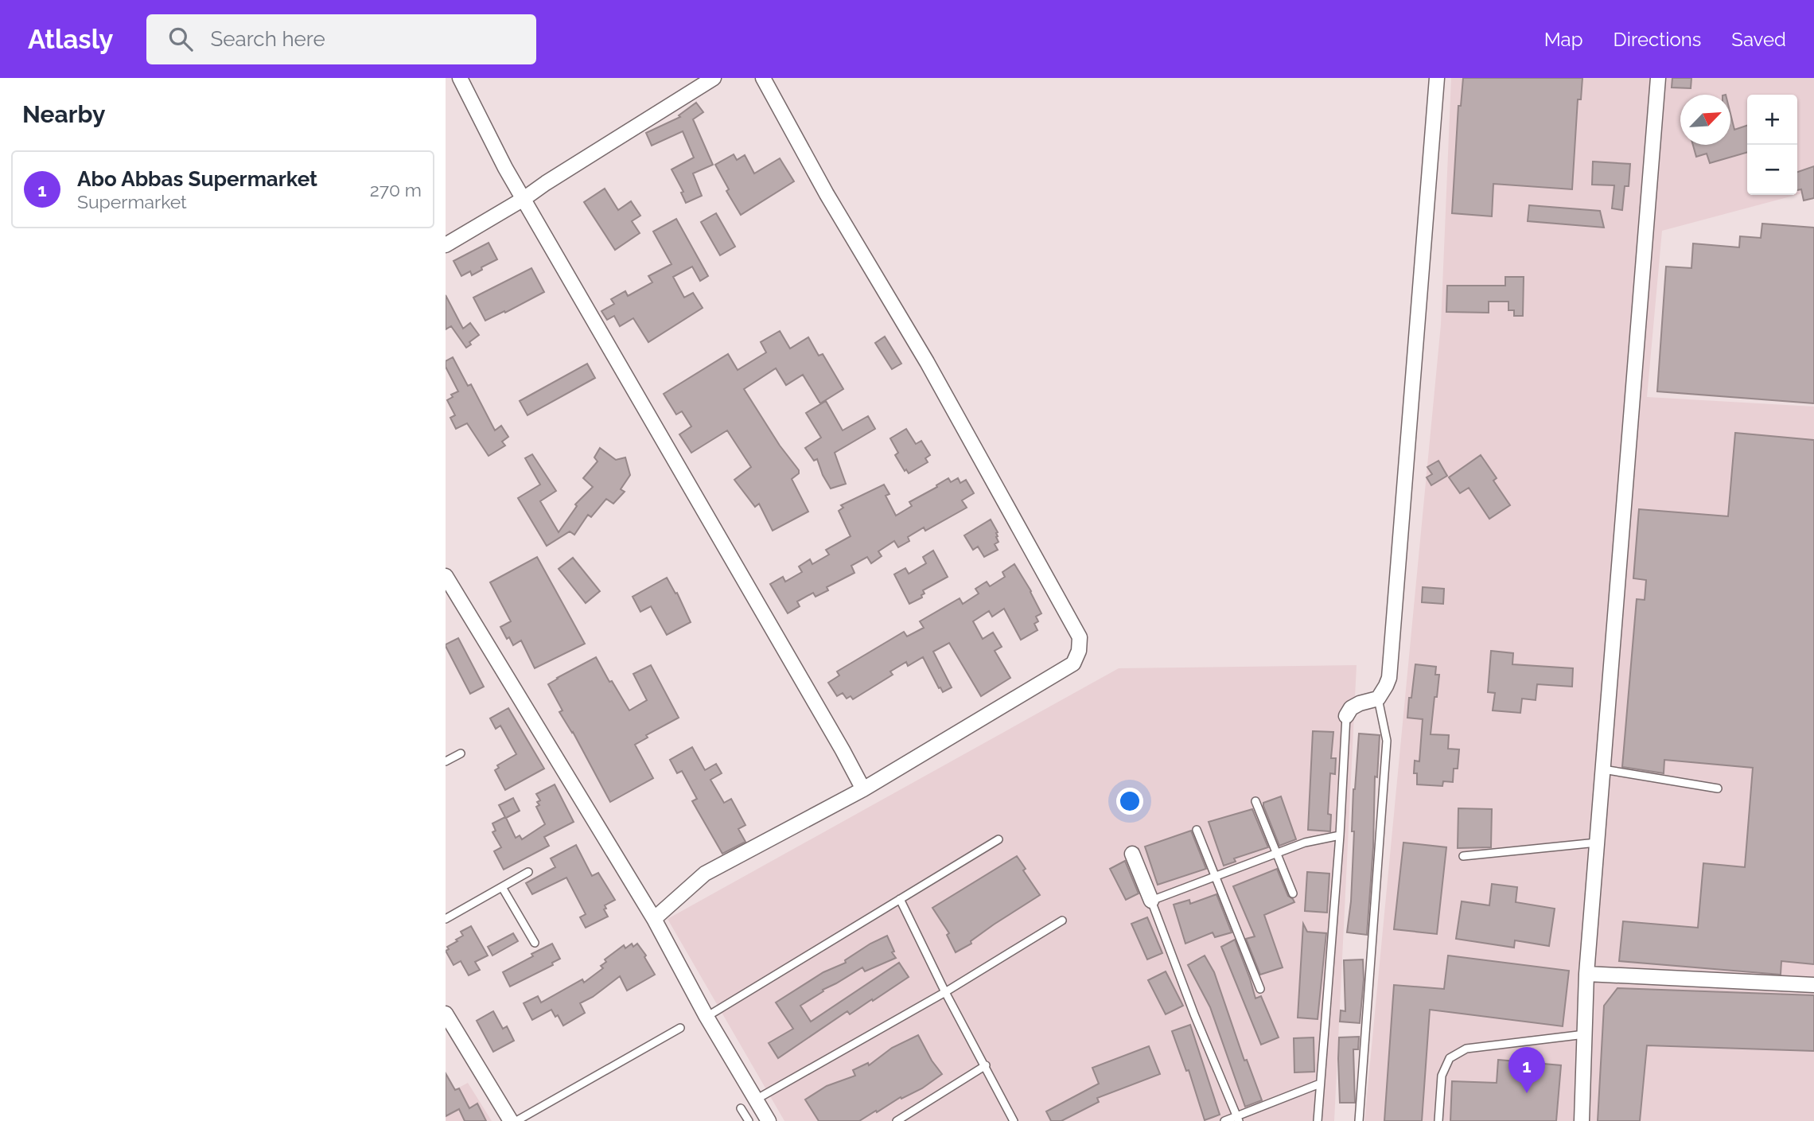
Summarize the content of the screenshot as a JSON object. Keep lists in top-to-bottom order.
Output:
{
  "north": "top right",
  "page": {
    "header": "Atlasly",
    "search": "Search here",
    "nav": ["Map", "Directions", "Saved"],
    "heading": "Nearby",
    "map_buttons": ["+", "−"],
    "list": [
      {
        "mark": "1",
        "name": "Abo Abbas Supermarket",
        "note": "Supermarket",
        "value": "270 m"
      }
    ],
    "pins": "1"
  }
}
